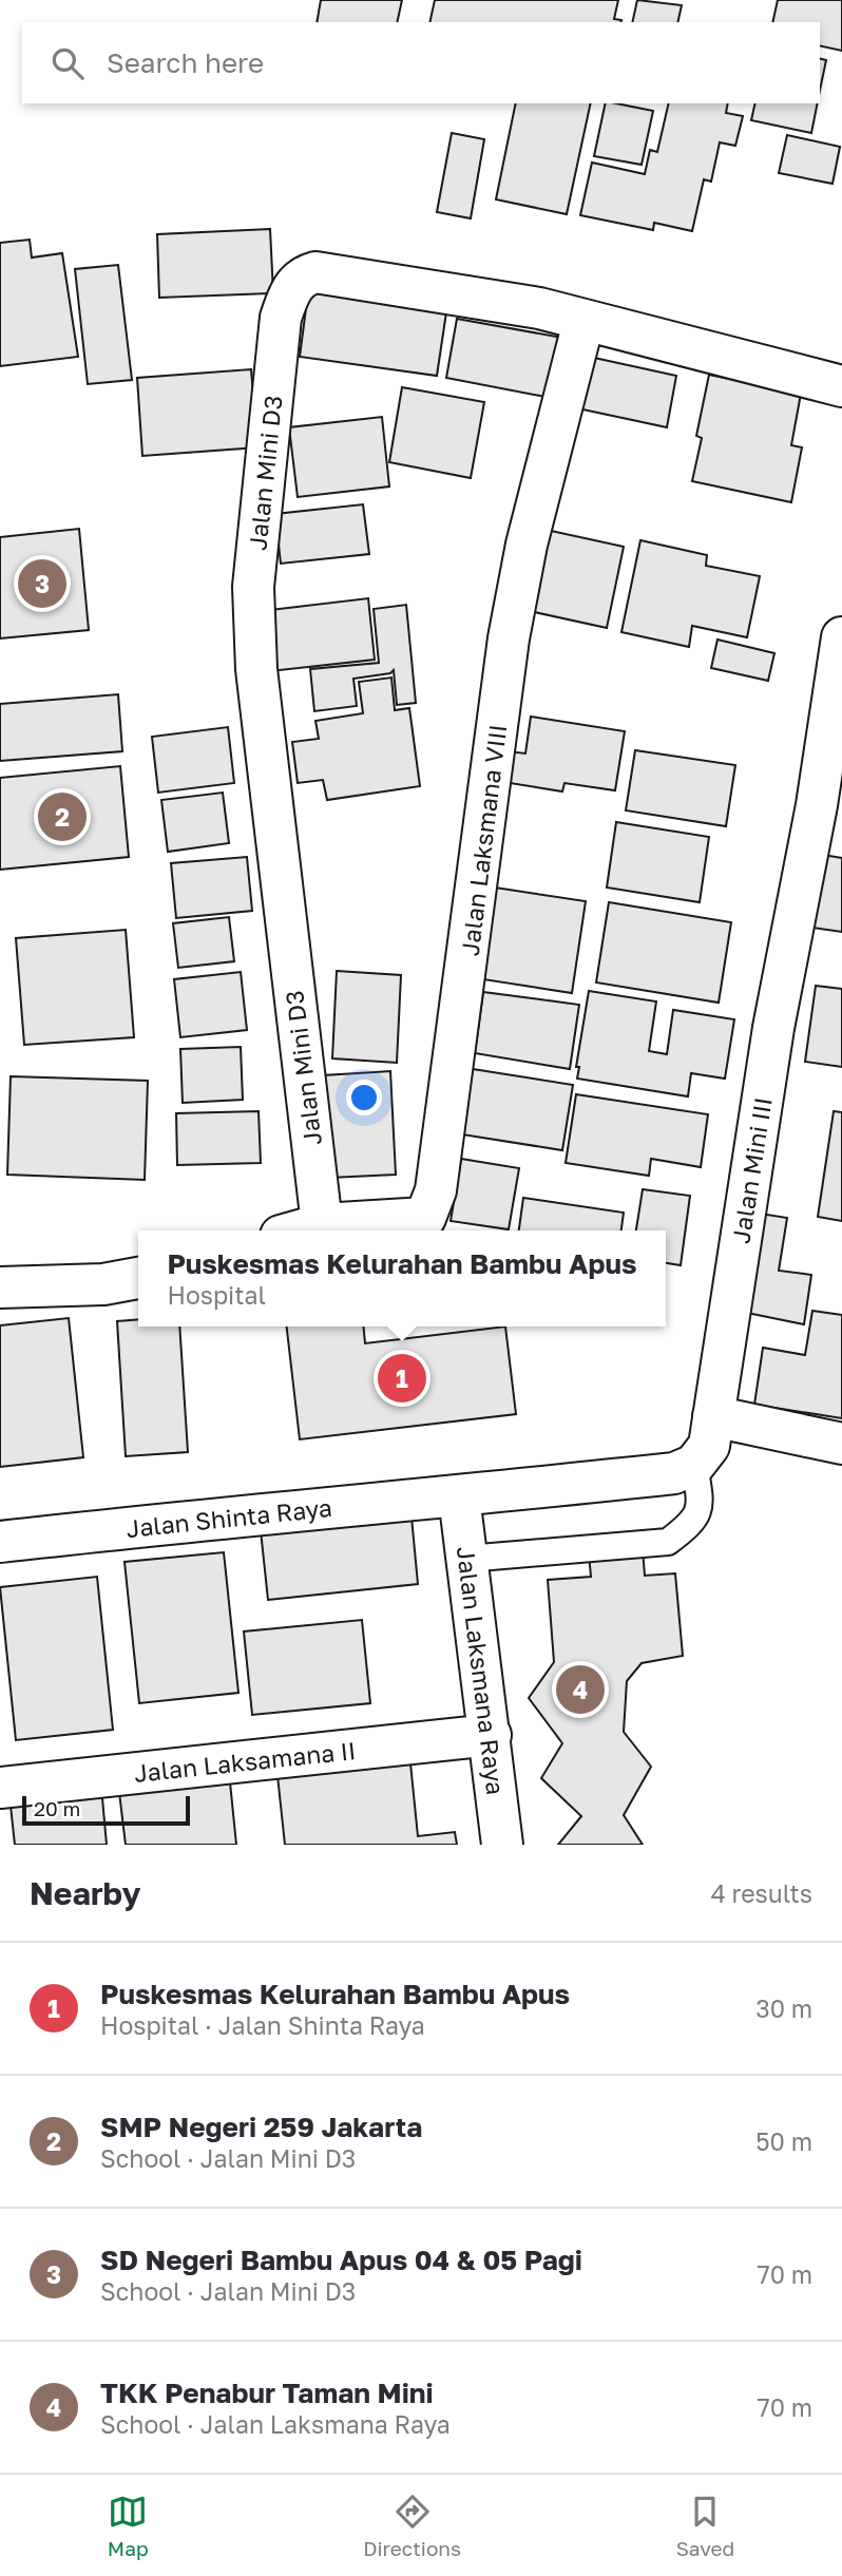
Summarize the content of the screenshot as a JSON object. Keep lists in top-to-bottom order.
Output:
{
  "streets": {
    "street": [
      "Jalan Mini D3",
      "Jalan Laksmana VIII",
      "Jalan Mini III",
      "Jalan Shinta Raya",
      "Jalan Laksmana Raya",
      "Jalan Laksamana II"
    ]
  },
  "crossings": [
    ["Jalan Mini D3", "Jalan Laksmana VIII"],
    ["Jalan Shinta Raya", "Jalan Laksmana Raya"],
    ["Jalan Laksmana Raya", "Jalan Laksamana II"]
  ],
  "scale_bar": "20 m",
  "page": {
    "search": "Search here",
    "pins": [
      "3",
      "2",
      "1",
      "4"
    ],
    "popup": ["Puskesmas Kelurahan Bambu Apus", "Hospital"],
    "scale": "20 m",
    "heading": ["Nearby", "4 results"],
    "list": [
      {
        "mark": "1",
        "name": "Puskesmas Kelurahan Bambu Apus",
        "note": "Hospital · Jalan Shinta Raya",
        "value": "30 m"
      },
      {
        "mark": "2",
        "name": "SMP Negeri 259 Jakarta",
        "note": "School · Jalan Mini D3",
        "value": "50 m"
      },
      {
        "mark": "3",
        "name": "SD Negeri Bambu Apus 04 & 05 Pagi",
        "note": "School · Jalan Mini D3",
        "value": "70 m"
      },
      {
        "mark": "4",
        "name": "TKK Penabur Taman Mini",
        "note": "School · Jalan Laksmana Raya",
        "value": "70 m"
      }
    ],
    "nav": ["Map", "Directions", "Saved"]
  }
}
